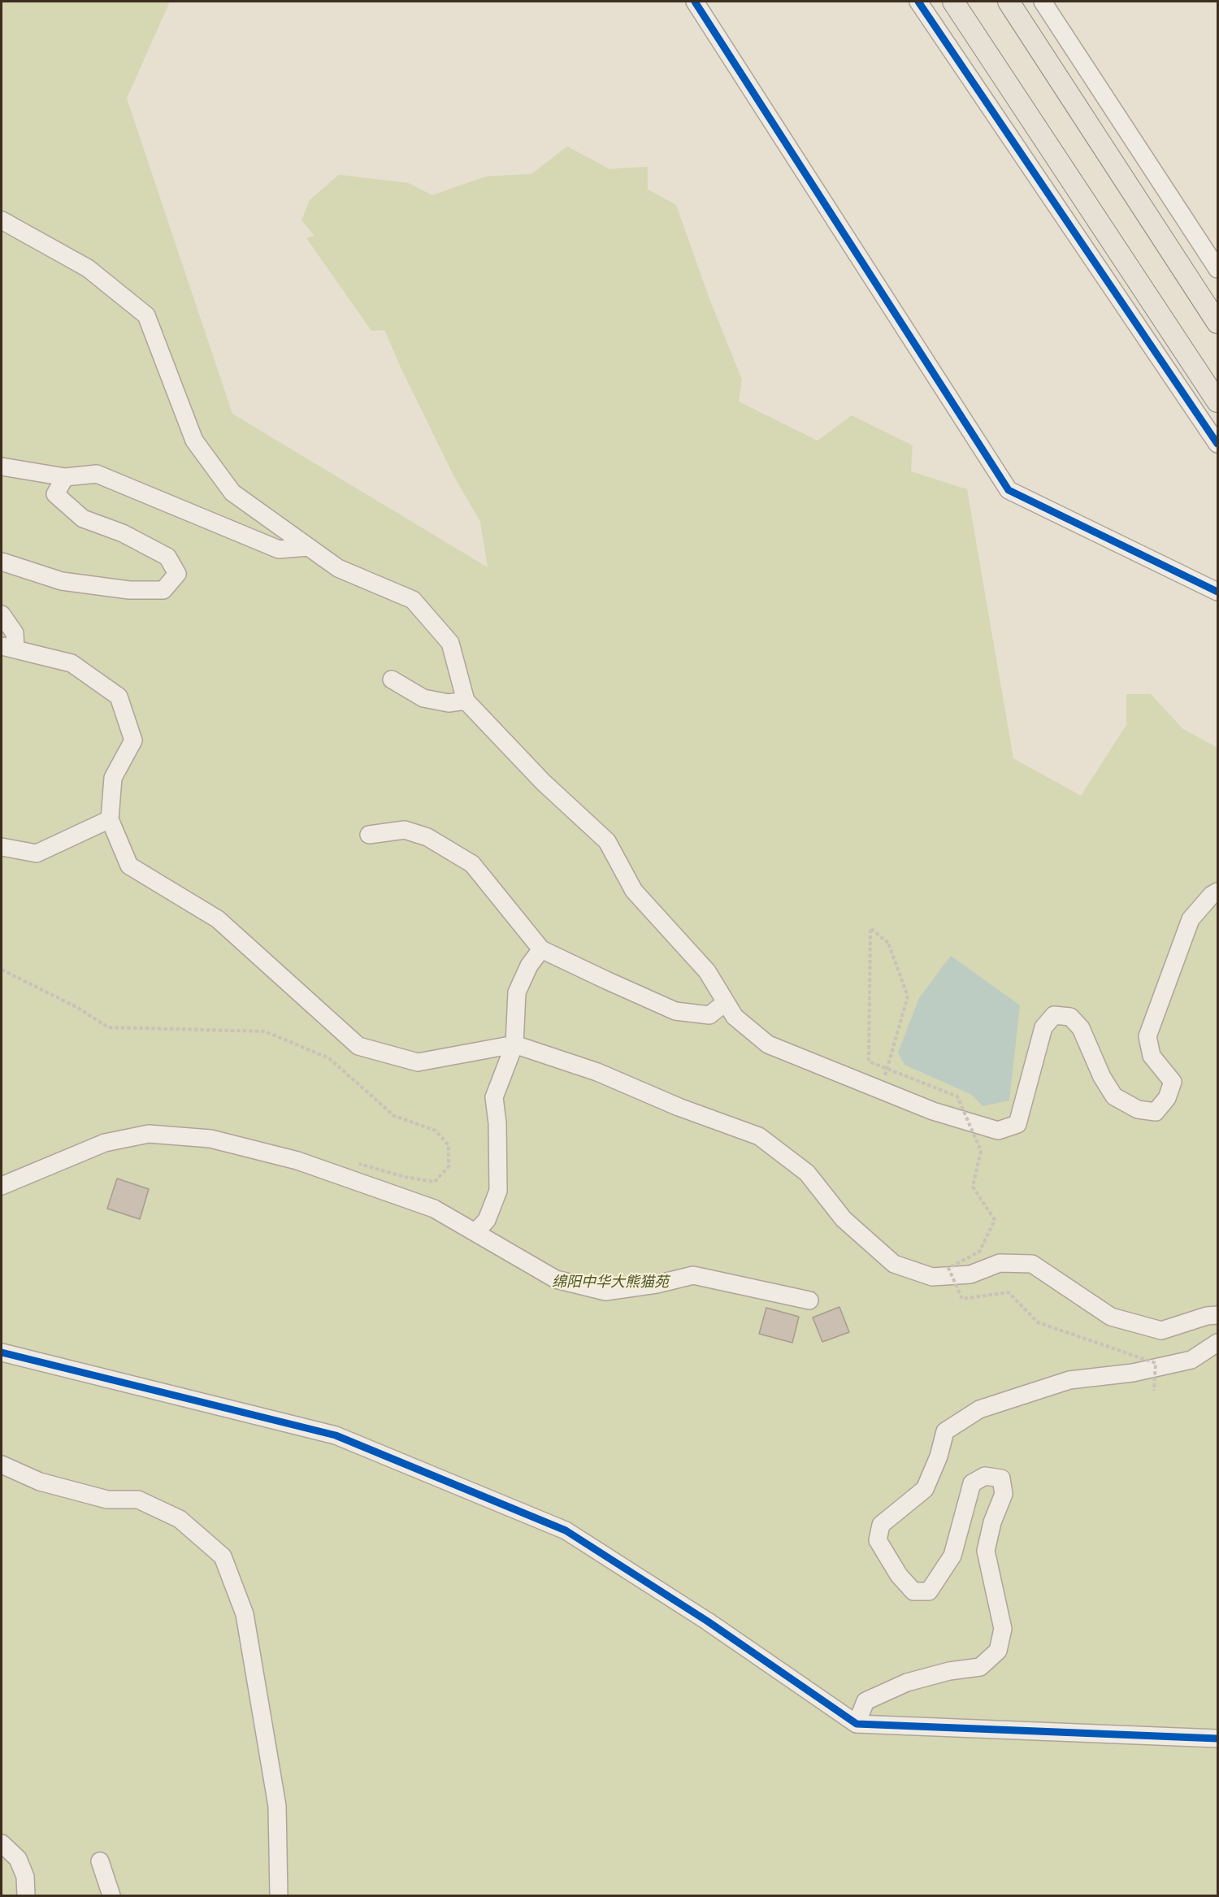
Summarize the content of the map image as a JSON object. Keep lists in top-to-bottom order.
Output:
{
  "parks": ["绵阳中华大熊猫苑"]
}
